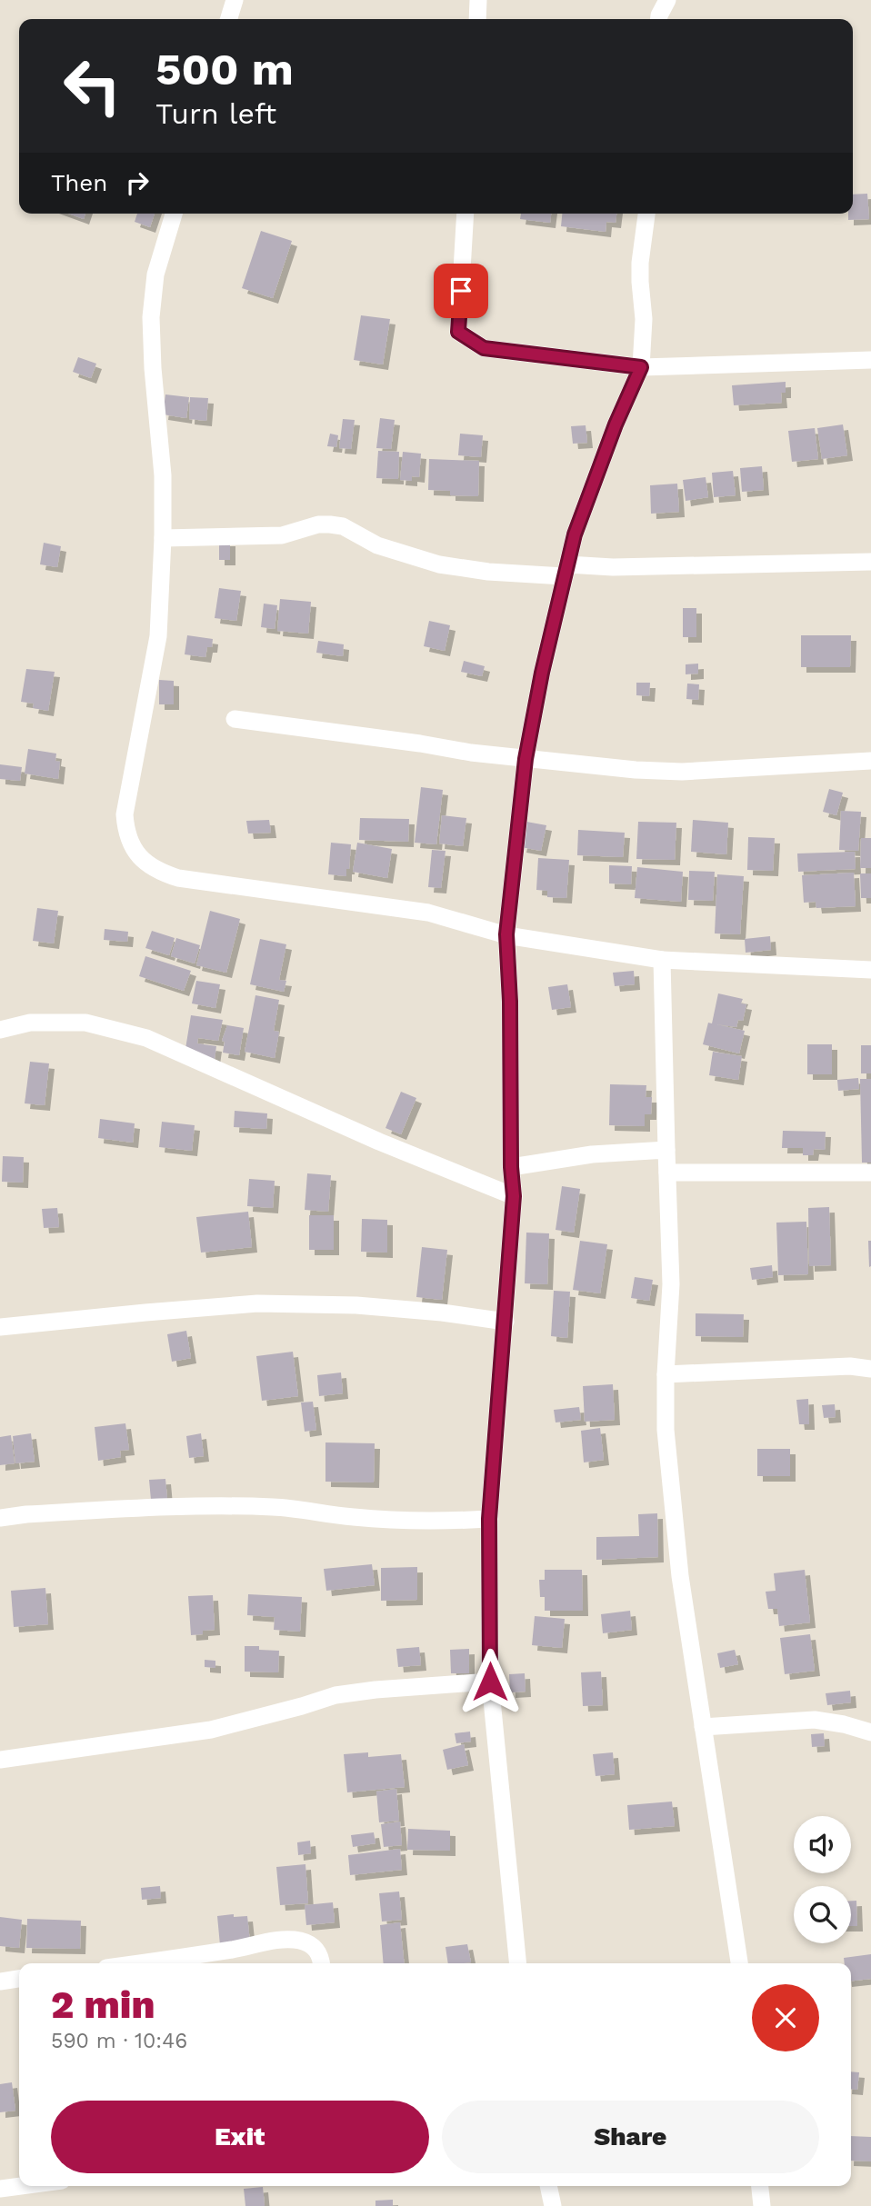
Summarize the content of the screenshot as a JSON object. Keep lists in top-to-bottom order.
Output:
{
  "page": {
    "turn": ["500 m", "Turn left"],
    "then": "Then",
    "heading": ["2 min", "590 m · 10:46"],
    "buttons": ["Exit", "Share"]
  }
}
